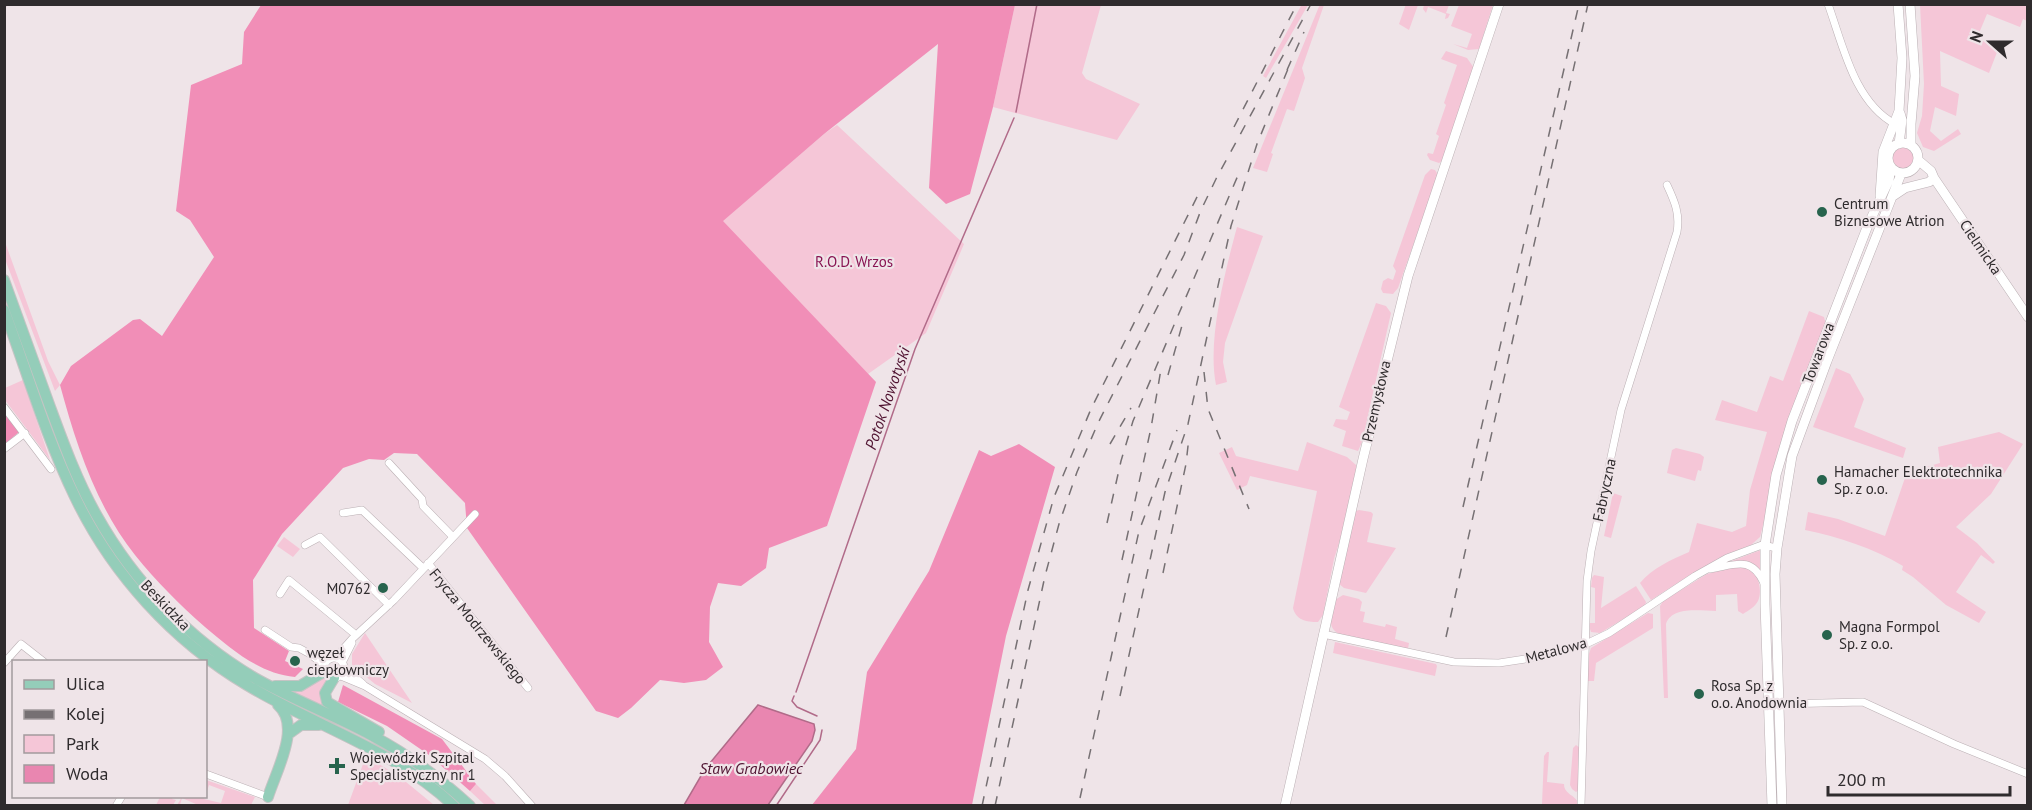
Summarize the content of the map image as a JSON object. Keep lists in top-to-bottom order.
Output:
{
  "streets": {
    "main road": ["Beskidzka"],
    "street": [
      "Cielmicka",
      "Towarowa",
      "Przemysłowa",
      "Fabryczna",
      "Frycza Modrzewskiego",
      "Metalowa"
    ]
  },
  "crossings": [
    ["Cielmicka", "Towarowa"],
    ["Towarowa", "Metalowa"],
    ["Przemysłowa", "Metalowa"],
    ["Fabryczna", "Metalowa"]
  ],
  "water": ["Potok Nowotyski", "Staw Grabowiec"],
  "parks": ["R.O.D. Wrzos"],
  "places": {
    "other": [
      "Centrum Biznesowe Atrion",
      "Hamacher Elektrotechnika Sp. z o.o.",
      "M0762",
      "Magna Formpol Sp. z o.o.",
      "węzeł ciepłowniczy",
      "Rosa Sp. z o.o. Anodownia"
    ],
    "health": ["Wojewódzki Szpital Specjalistyczny nr 1"]
  },
  "legend": [
    "Ulica",
    "Kolej",
    "Park",
    "Woda"
  ],
  "scale_bar": "200 m",
  "north": "left"
}
